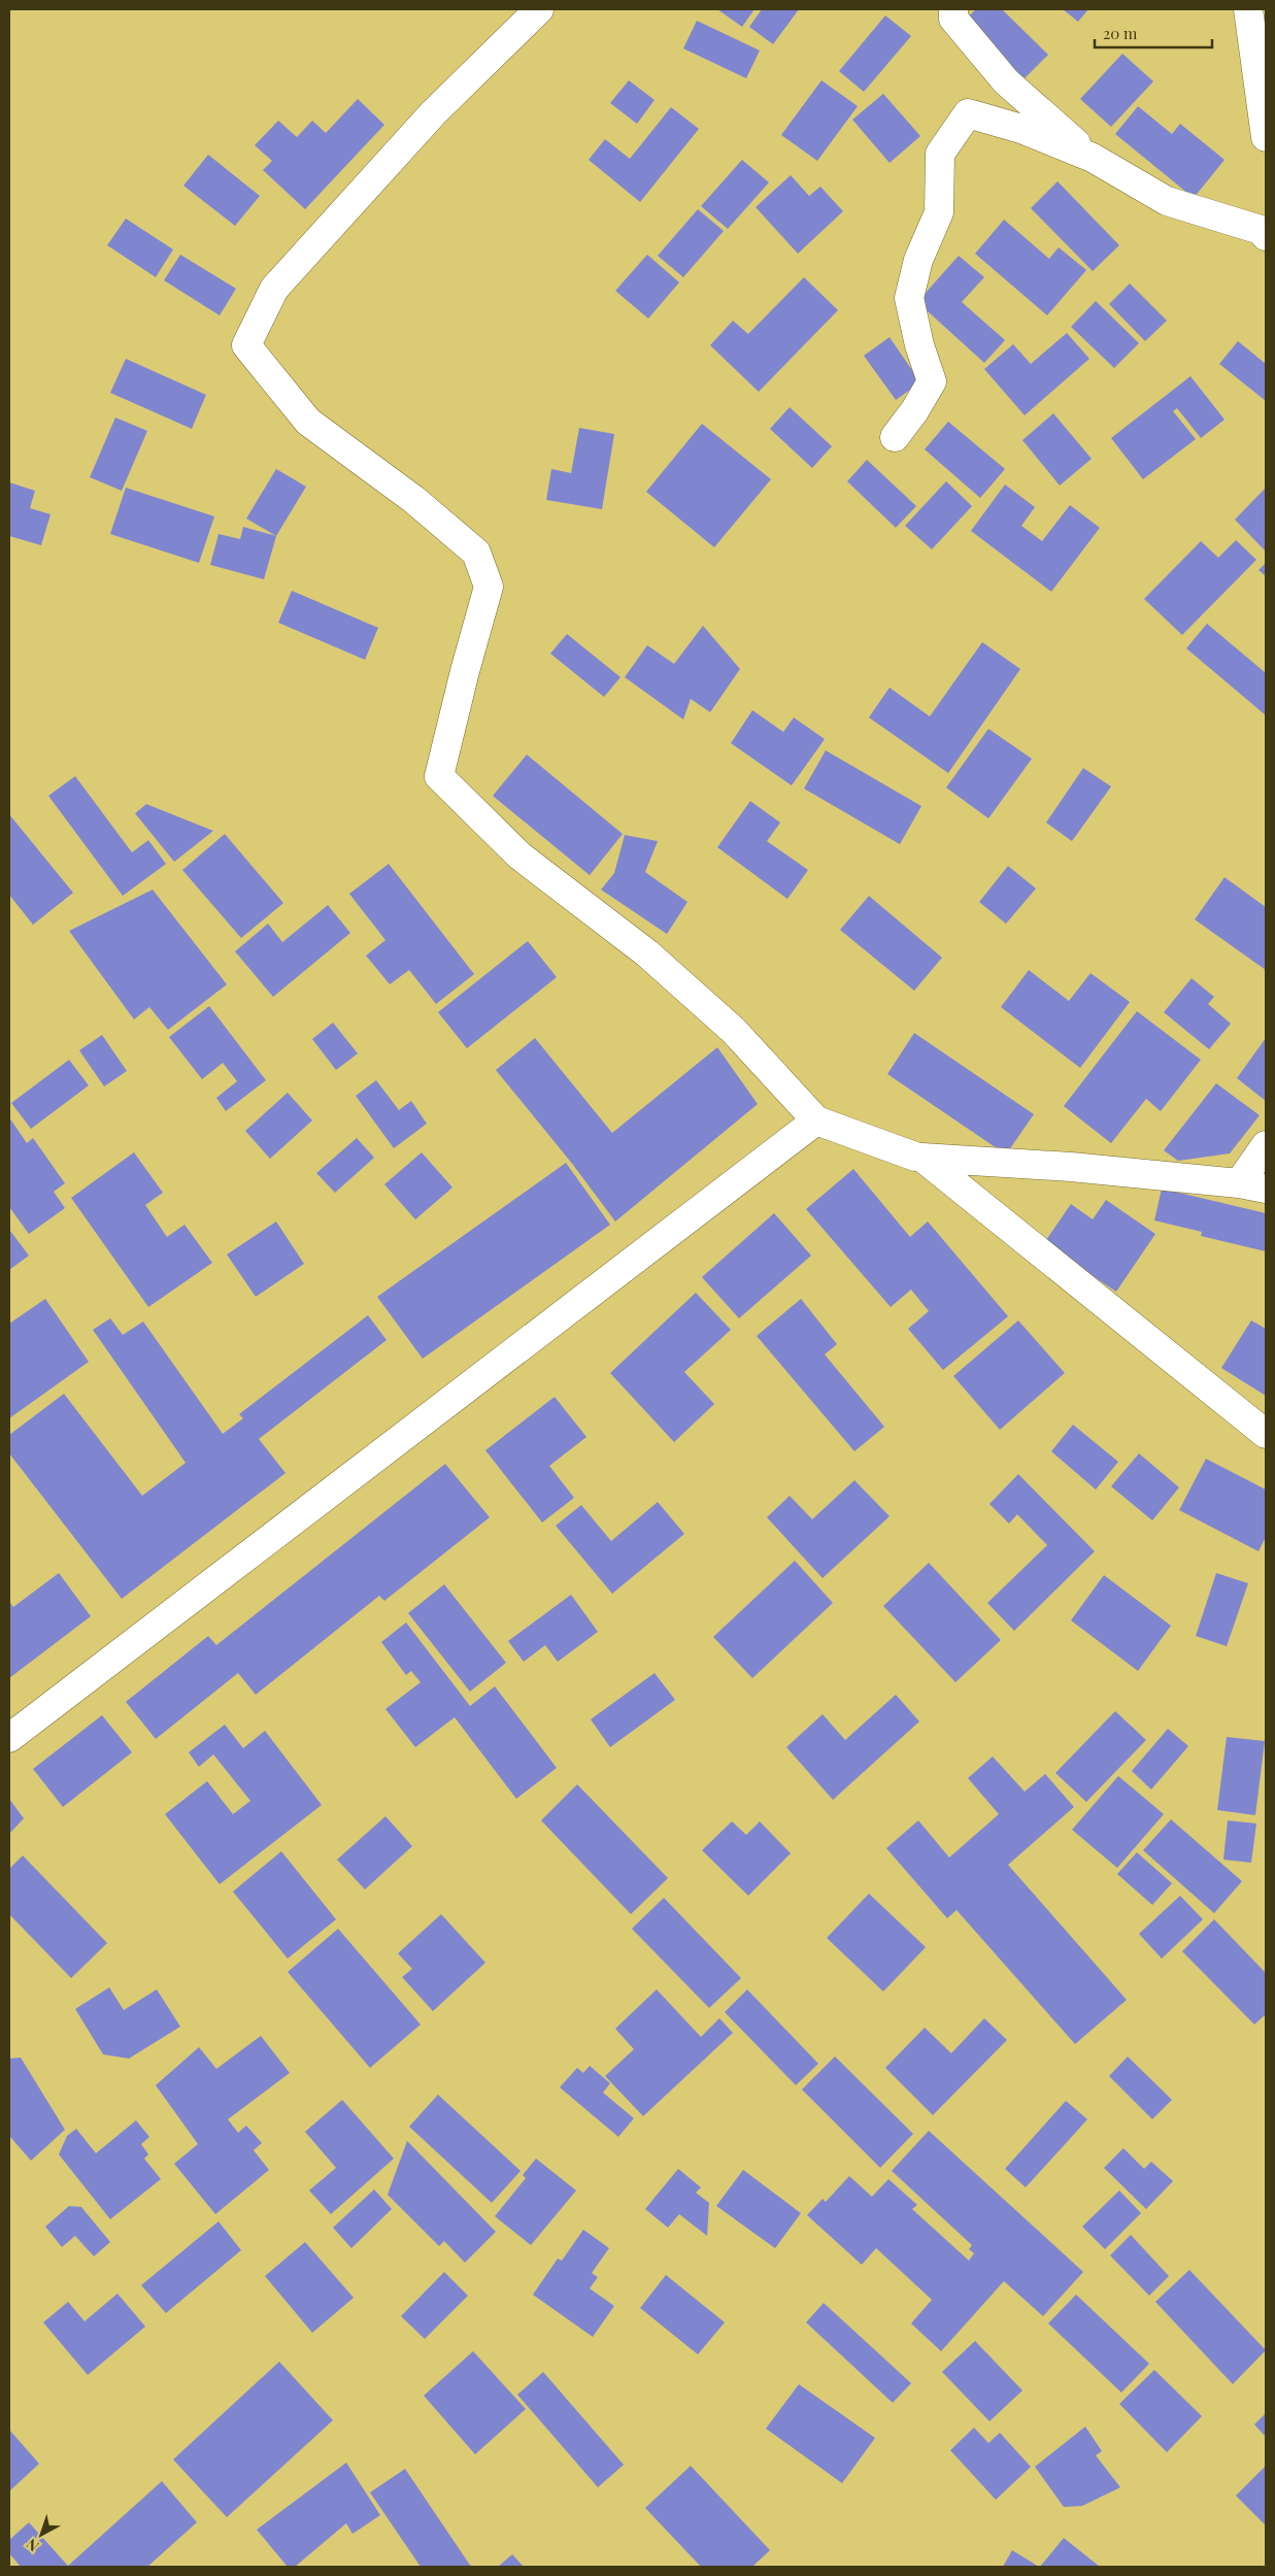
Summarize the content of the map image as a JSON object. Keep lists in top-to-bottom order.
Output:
{
  "scale_bar": "20 m",
  "north": "bottom left"
}
